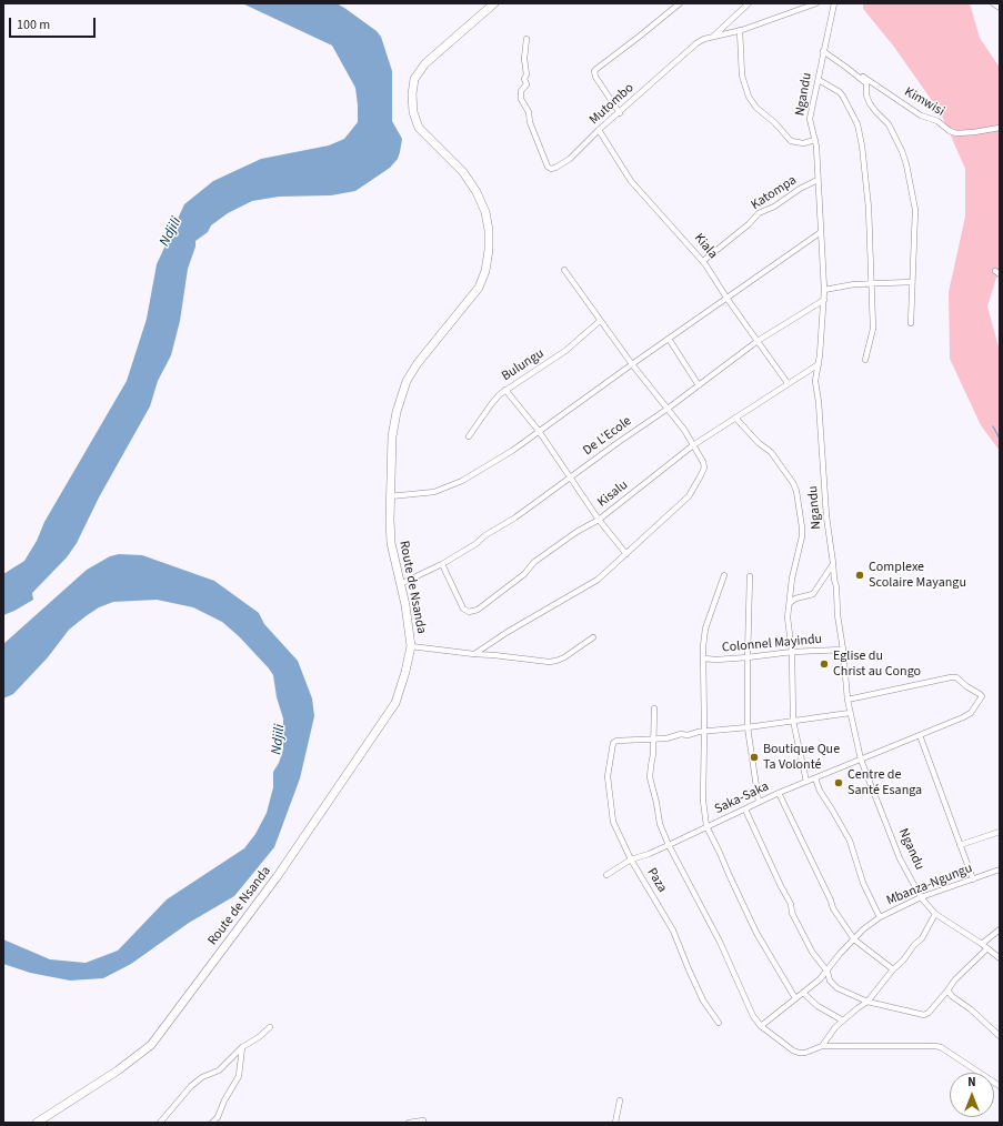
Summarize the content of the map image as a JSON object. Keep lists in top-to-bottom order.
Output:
{
  "streets": {
    "street": [
      "Ngandu",
      "Kimwisi",
      "Mutombo",
      "Katompa",
      "Kiala",
      "Bulungu",
      "De L'Ecole",
      "Kisalu",
      "Route de Nsanda",
      "Colonnel Mayindu",
      "Saka-Saka",
      "Paza",
      "Mbanza-Ngungu"
    ]
  },
  "crossings": [
    ["Ngandu", "Katompa"],
    ["Ngandu", "De L'Ecole"],
    ["Ngandu", "Kisalu"],
    ["Ngandu", "Colonnel Mayindu"],
    ["Ngandu", "Saka-Saka"],
    ["Ngandu", "Mbanza-Ngungu"],
    ["Mutombo", "Kiala"],
    ["Katompa", "Kiala"],
    ["Kiala", "De L'Ecole"],
    ["Kiala", "Kisalu"],
    ["De L'Ecole", "Kisalu"],
    ["De L'Ecole", "Route de Nsanda"],
    ["Saka-Saka", "Paza"]
  ],
  "water": ["Ndjili"],
  "places": [
    "Complexe Scolaire Mayangu",
    "Eglise du Christ au Congo",
    "Boutique Que Ta Volonté",
    "Centre de Santé Esanga"
  ],
  "scale_bar": "100 m",
  "north": "top"
}
